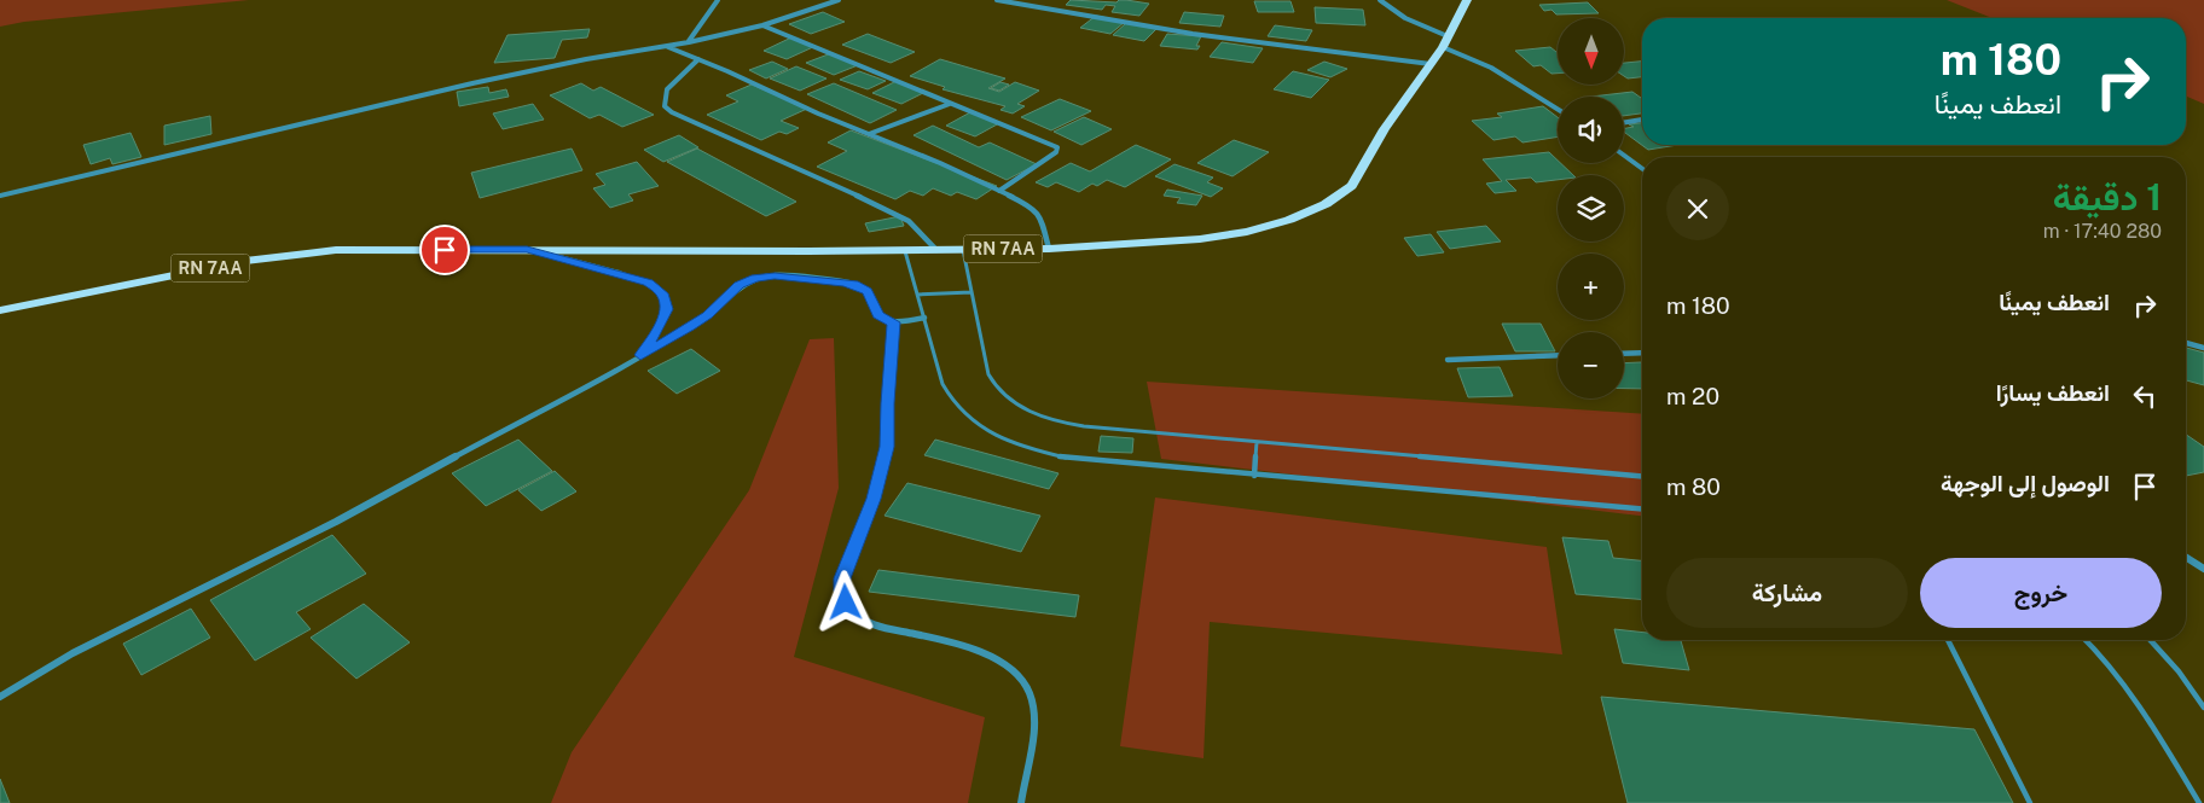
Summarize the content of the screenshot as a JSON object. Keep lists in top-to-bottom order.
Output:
{
  "streets": {
    "main road": ["RN 7AA"]
  },
  "north": "bottom",
  "page": {
    "map_buttons": ["+", "−"],
    "turn": ["180 m", "انعطف يمينًا"],
    "heading": ["1 دقيقة", "280 m · 17:40"],
    "list": [
      {
        "name": "انعطف يمينًا",
        "value": "180 m"
      },
      {
        "name": "انعطف يسارًا",
        "value": "20 m"
      },
      {
        "name": "الوصول إلى الوجهة",
        "value": "80 m"
      }
    ],
    "buttons": ["خروج", "مشاركة"]
  }
}
